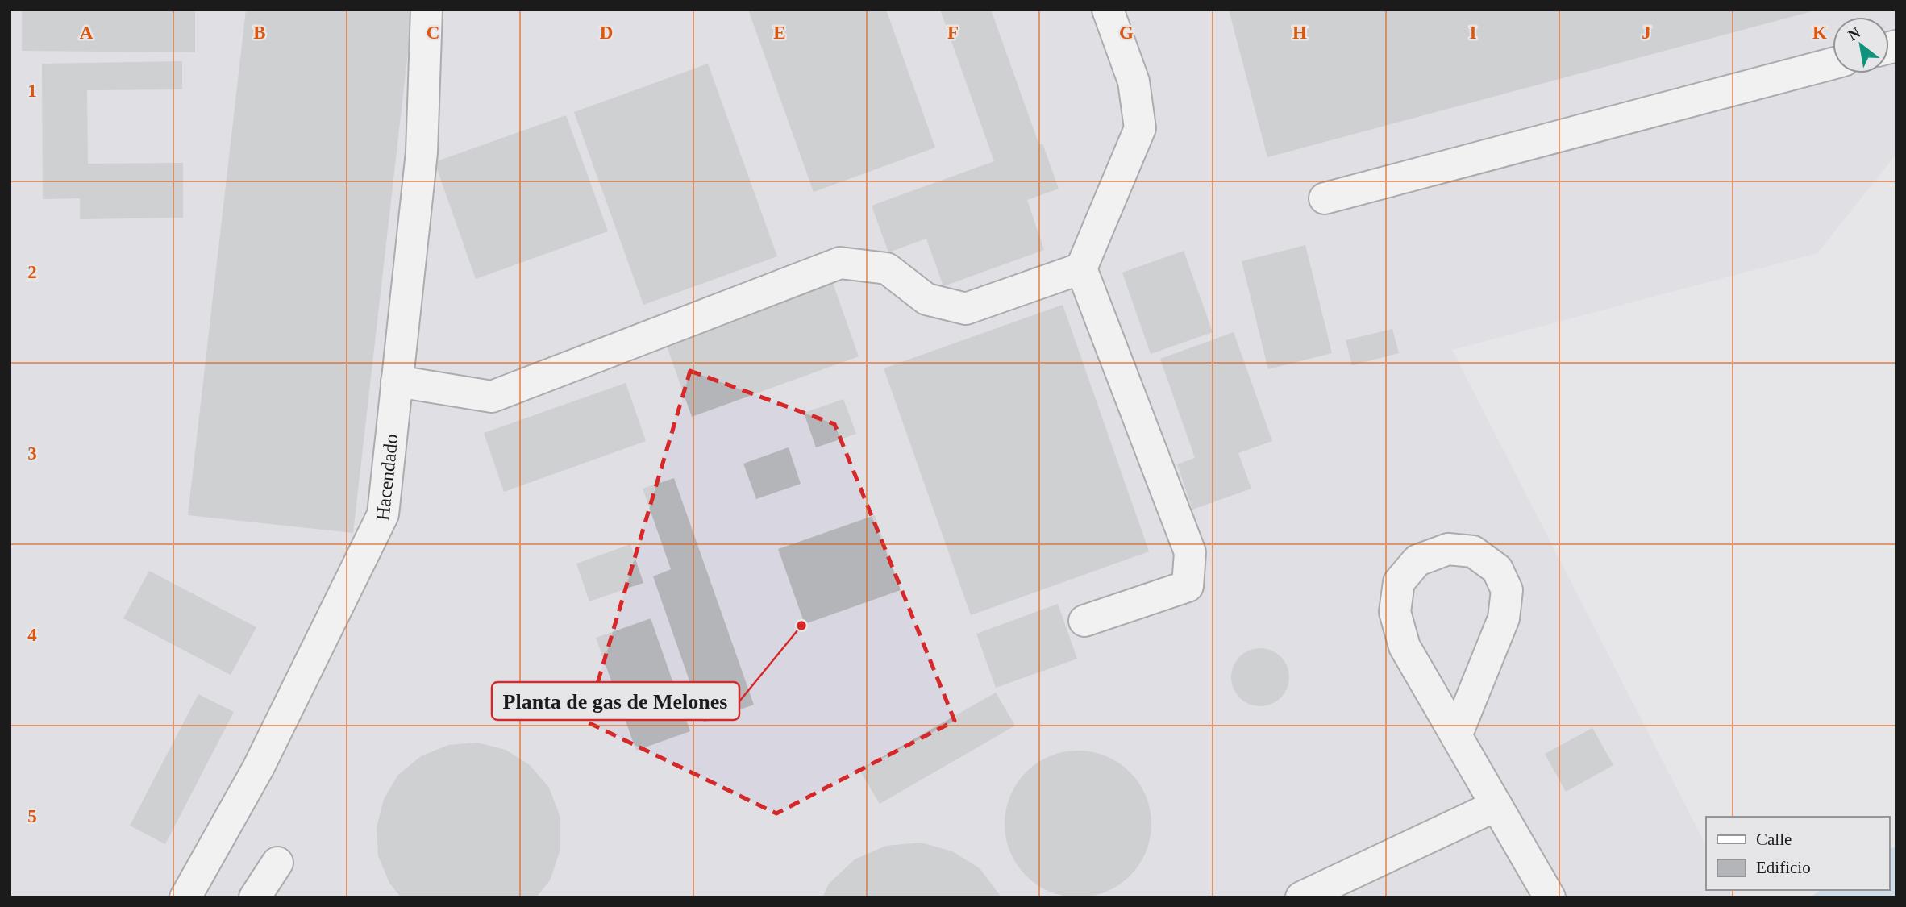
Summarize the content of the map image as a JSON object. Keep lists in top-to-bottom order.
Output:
{
  "streets": {
    "street": ["Hacendado"]
  },
  "places": ["Planta de gas de Melones"],
  "legend": ["Calle", "Edificio"],
  "north": "top left",
  "grid": {
    "columns": [
      "A",
      "B",
      "C",
      "D",
      "E",
      "F",
      "G",
      "H",
      "I",
      "J",
      "K"
    ],
    "rows": [
      "1",
      "2",
      "3",
      "4",
      "5"
    ]
  }
}
